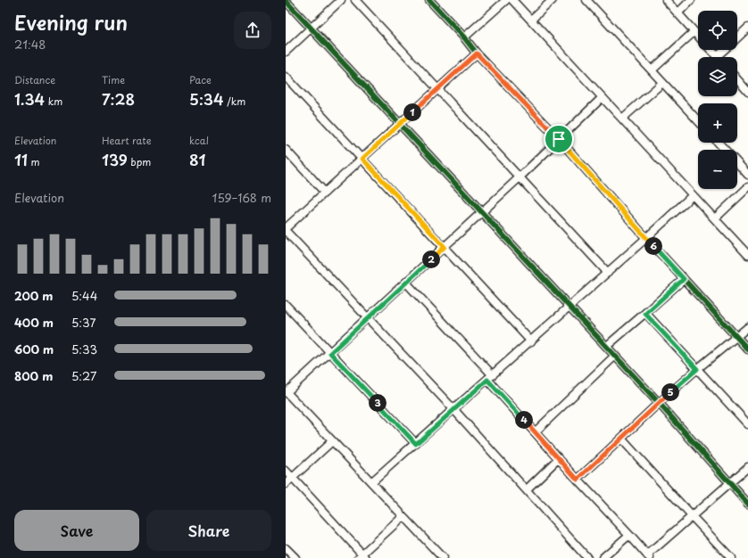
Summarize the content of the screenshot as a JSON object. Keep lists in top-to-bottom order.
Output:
{
  "page": {
    "heading": ["Evening run", "21:48"],
    "map_buttons": ["+", "−"],
    "stats": [
      ["Distance", "1.34 km"],
      ["Time", "7:28"],
      ["Pace", "5:34 /km"],
      ["Elevation", "11 m"],
      ["Heart rate", "139 bpm"],
      ["kcal", "81"]
    ],
    "pins": [
      "1",
      "6",
      "2",
      "5",
      "3",
      "4"
    ],
    "chart": ["Elevation", "159–168 m"],
    "list": [
      {
        "name": "200 m",
        "note": "5:44"
      },
      {
        "name": "400 m",
        "note": "5:37"
      },
      {
        "name": "600 m",
        "note": "5:33"
      },
      {
        "name": "800 m",
        "note": "5:27"
      }
    ],
    "buttons": ["Save", "Share"]
  }
}
